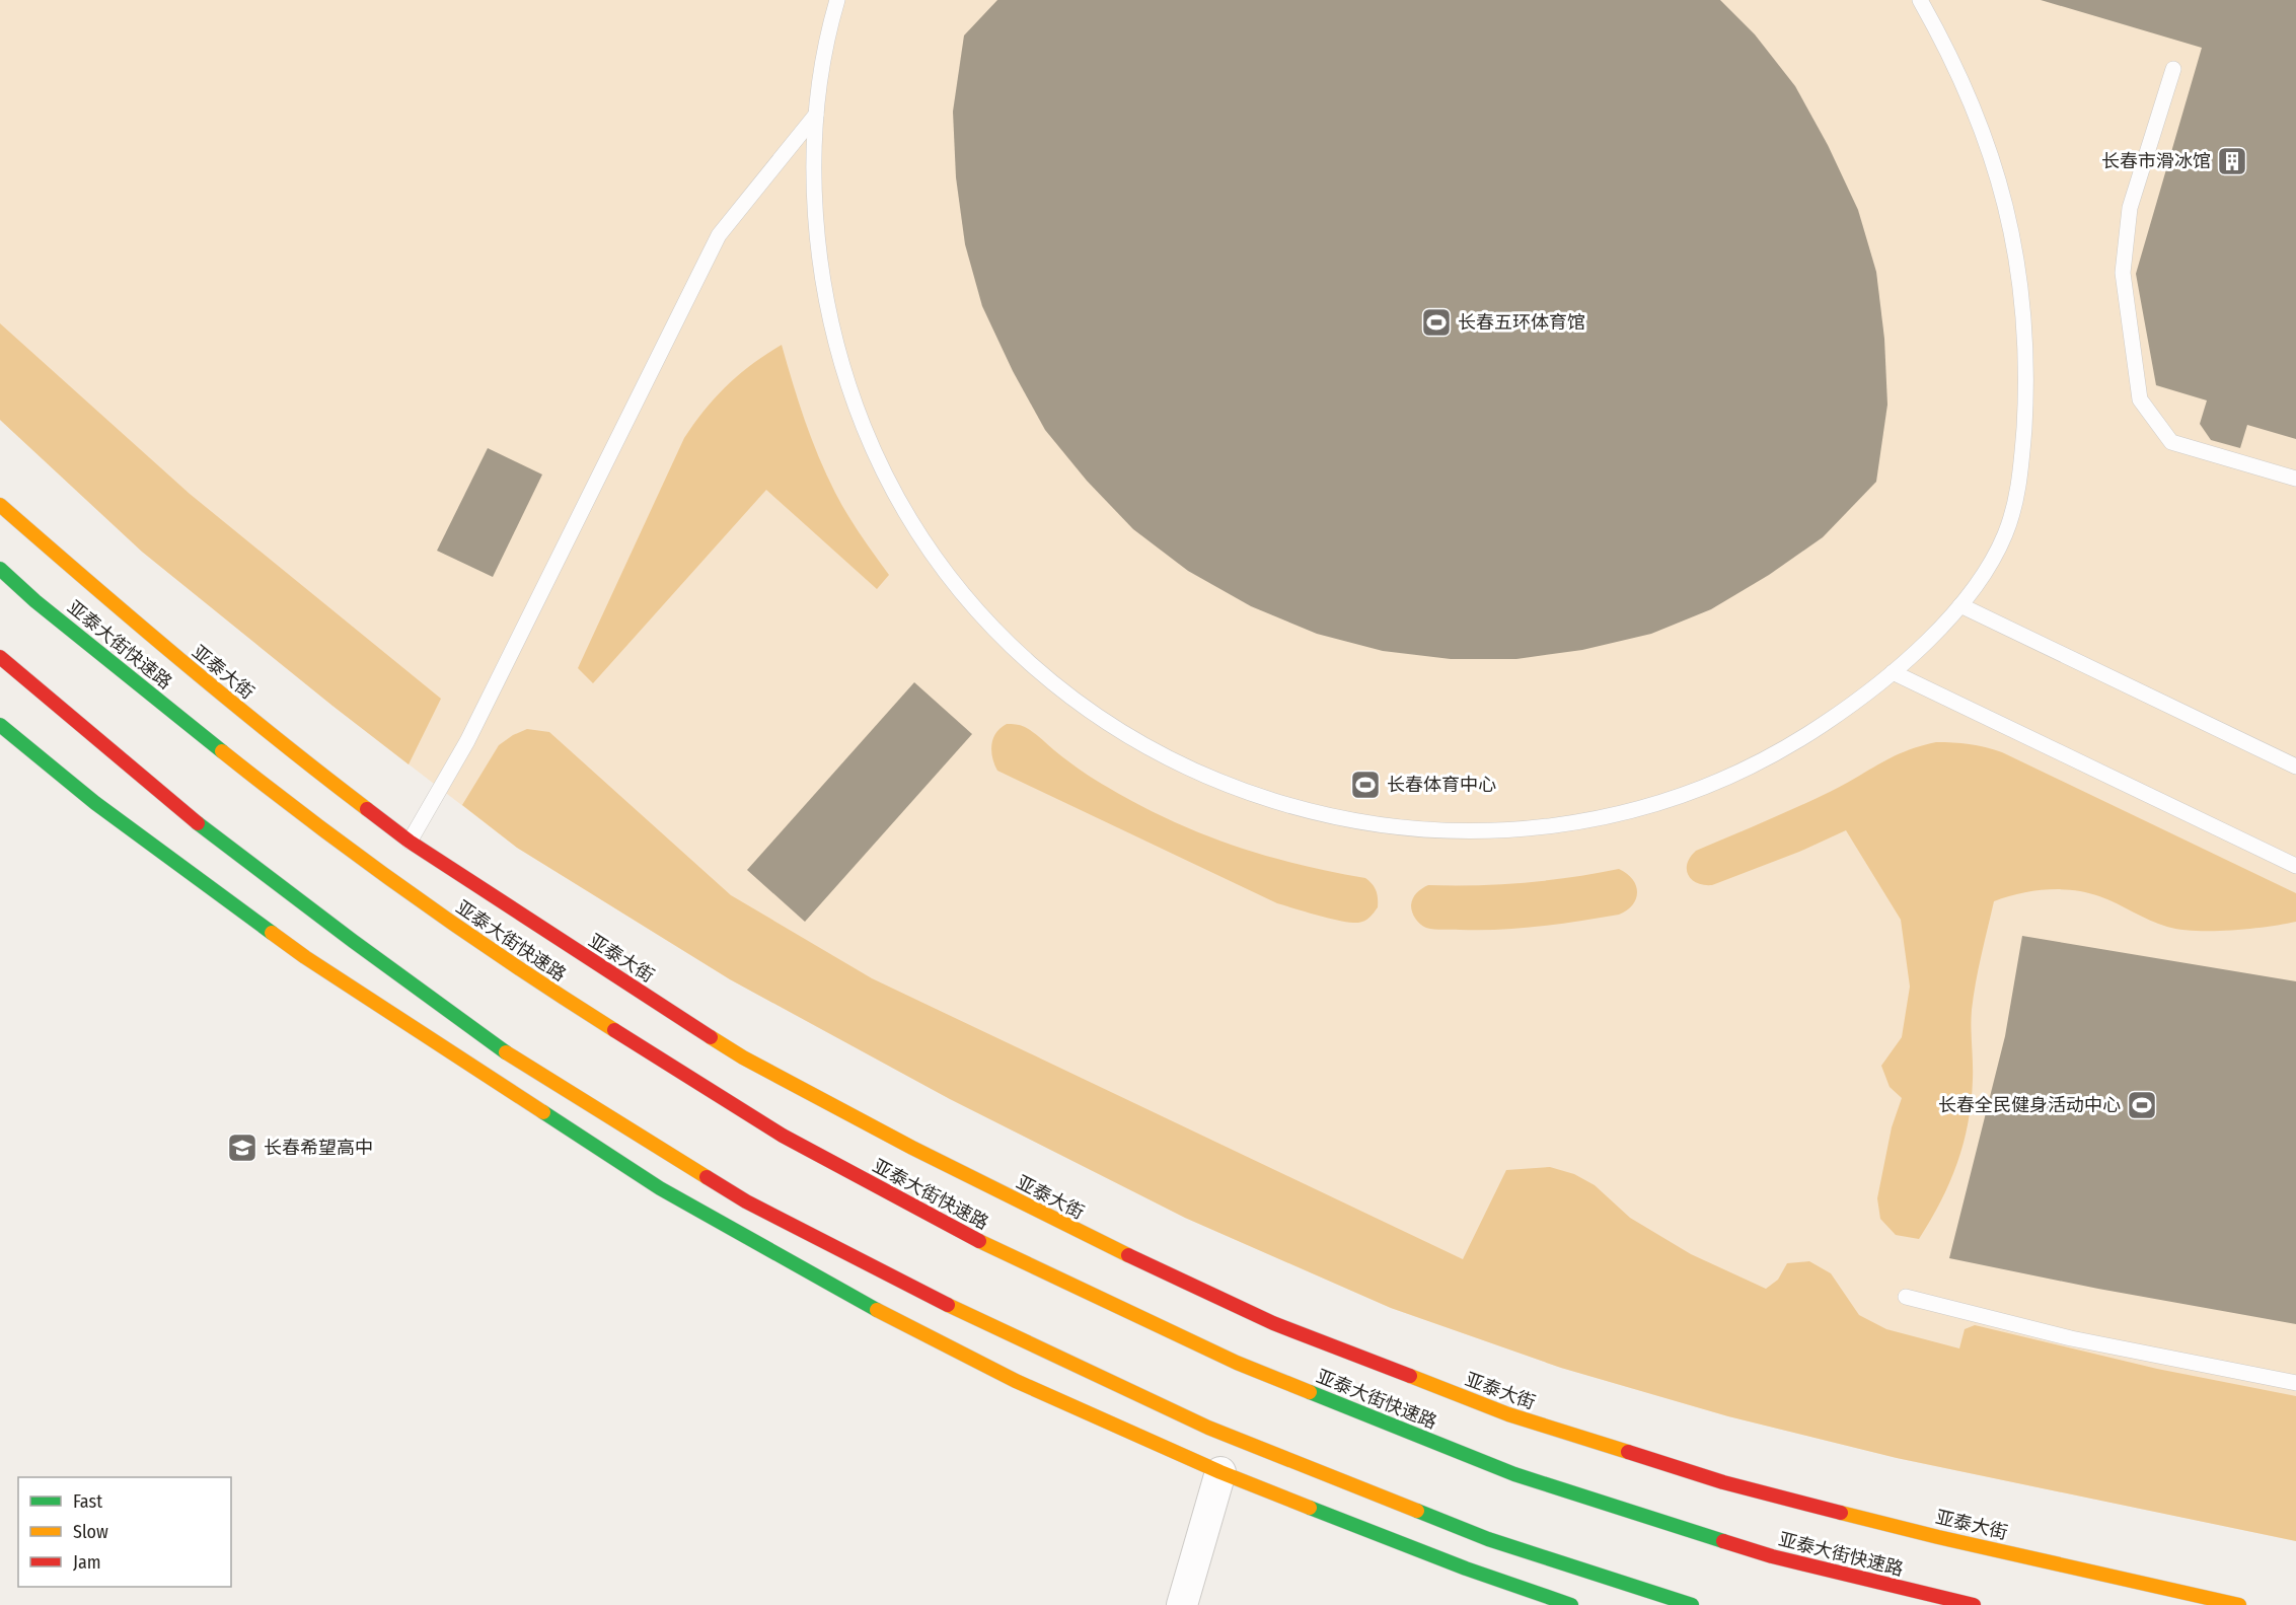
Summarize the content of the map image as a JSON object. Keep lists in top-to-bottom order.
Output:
{
  "streets": {
    "main road": ["亚泰大街快速路", "亚泰大街"]
  },
  "places": {
    "building": ["长春市滑冰馆"],
    "sports": ["长春五环体育馆", "长春体育中心", "长春全民健身活动中心"],
    "school or university": ["长春希望高中"]
  },
  "legend": ["Fast", "Slow", "Jam"]
}
